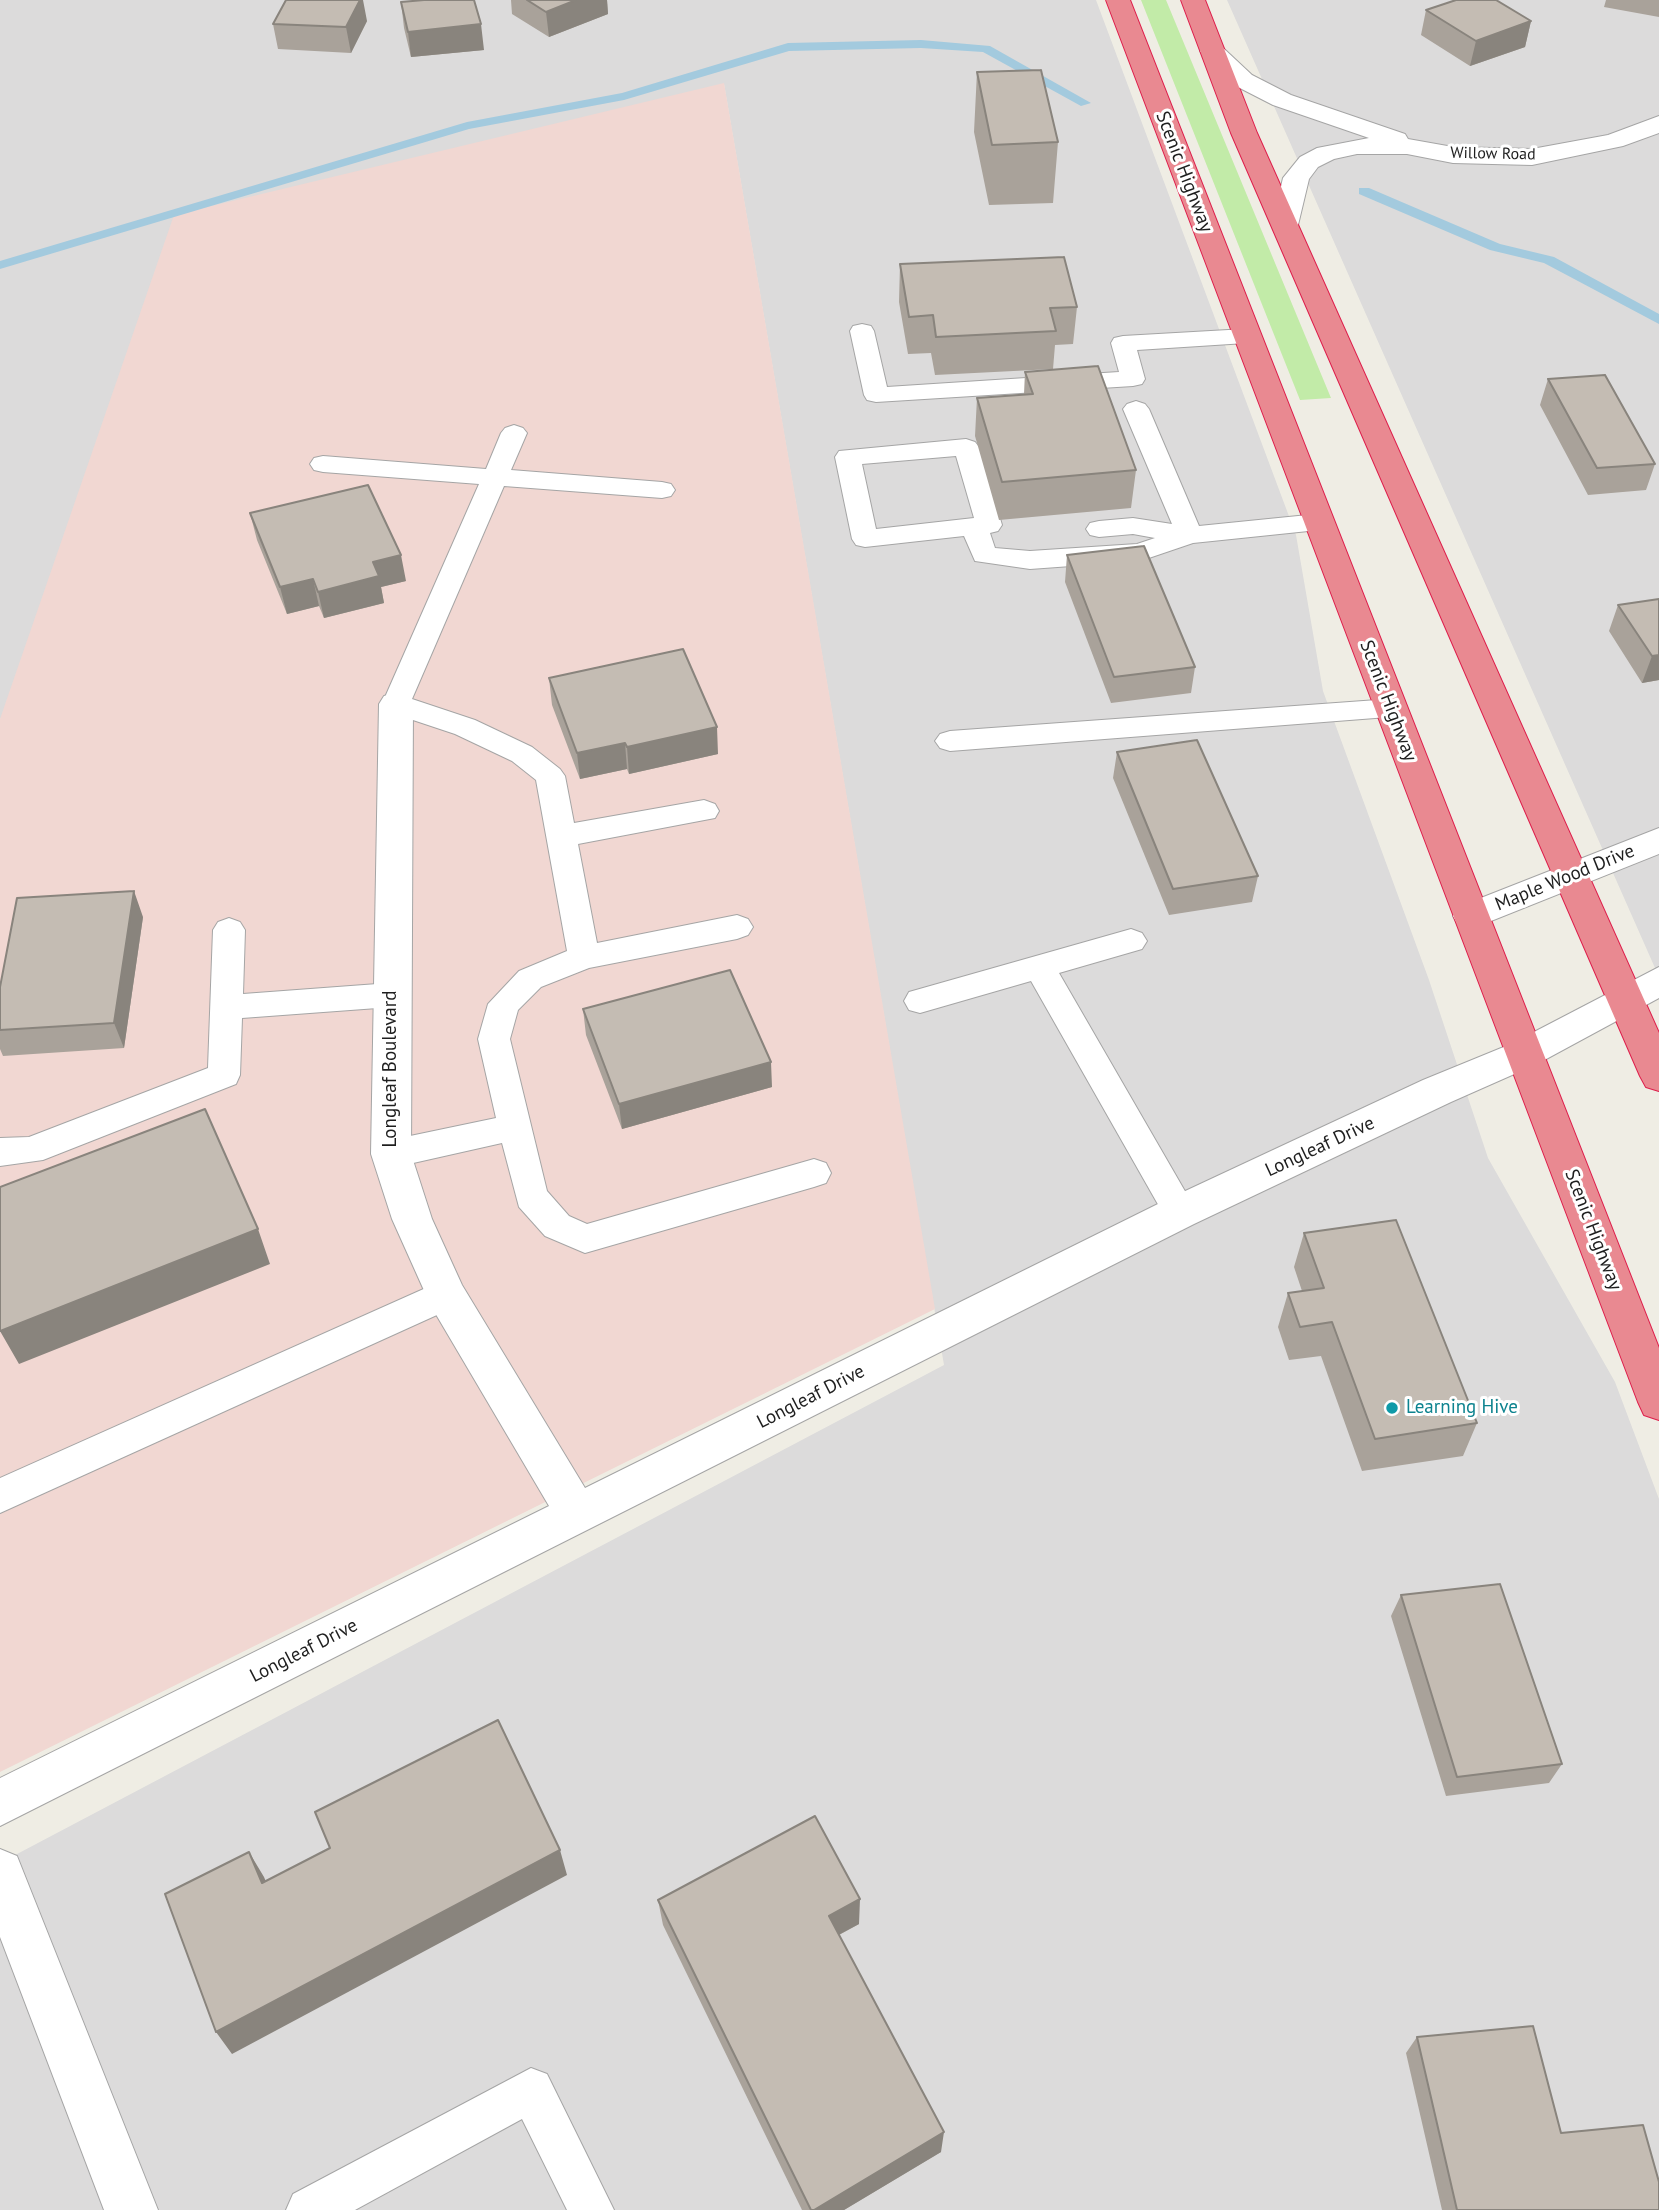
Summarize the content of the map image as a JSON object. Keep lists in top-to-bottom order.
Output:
{
  "streets": {
    "highway": ["Scenic Highway"],
    "street": [
      "Willow Road",
      "Maple Wood Drive",
      "Longleaf Boulevard",
      "Longleaf Drive"
    ]
  },
  "crossings": [
    ["Scenic Highway", "Maple Wood Drive"],
    ["Scenic Highway", "Longleaf Drive"],
    ["Longleaf Boulevard", "Longleaf Drive"]
  ],
  "places": ["Learning Hive"]
}
